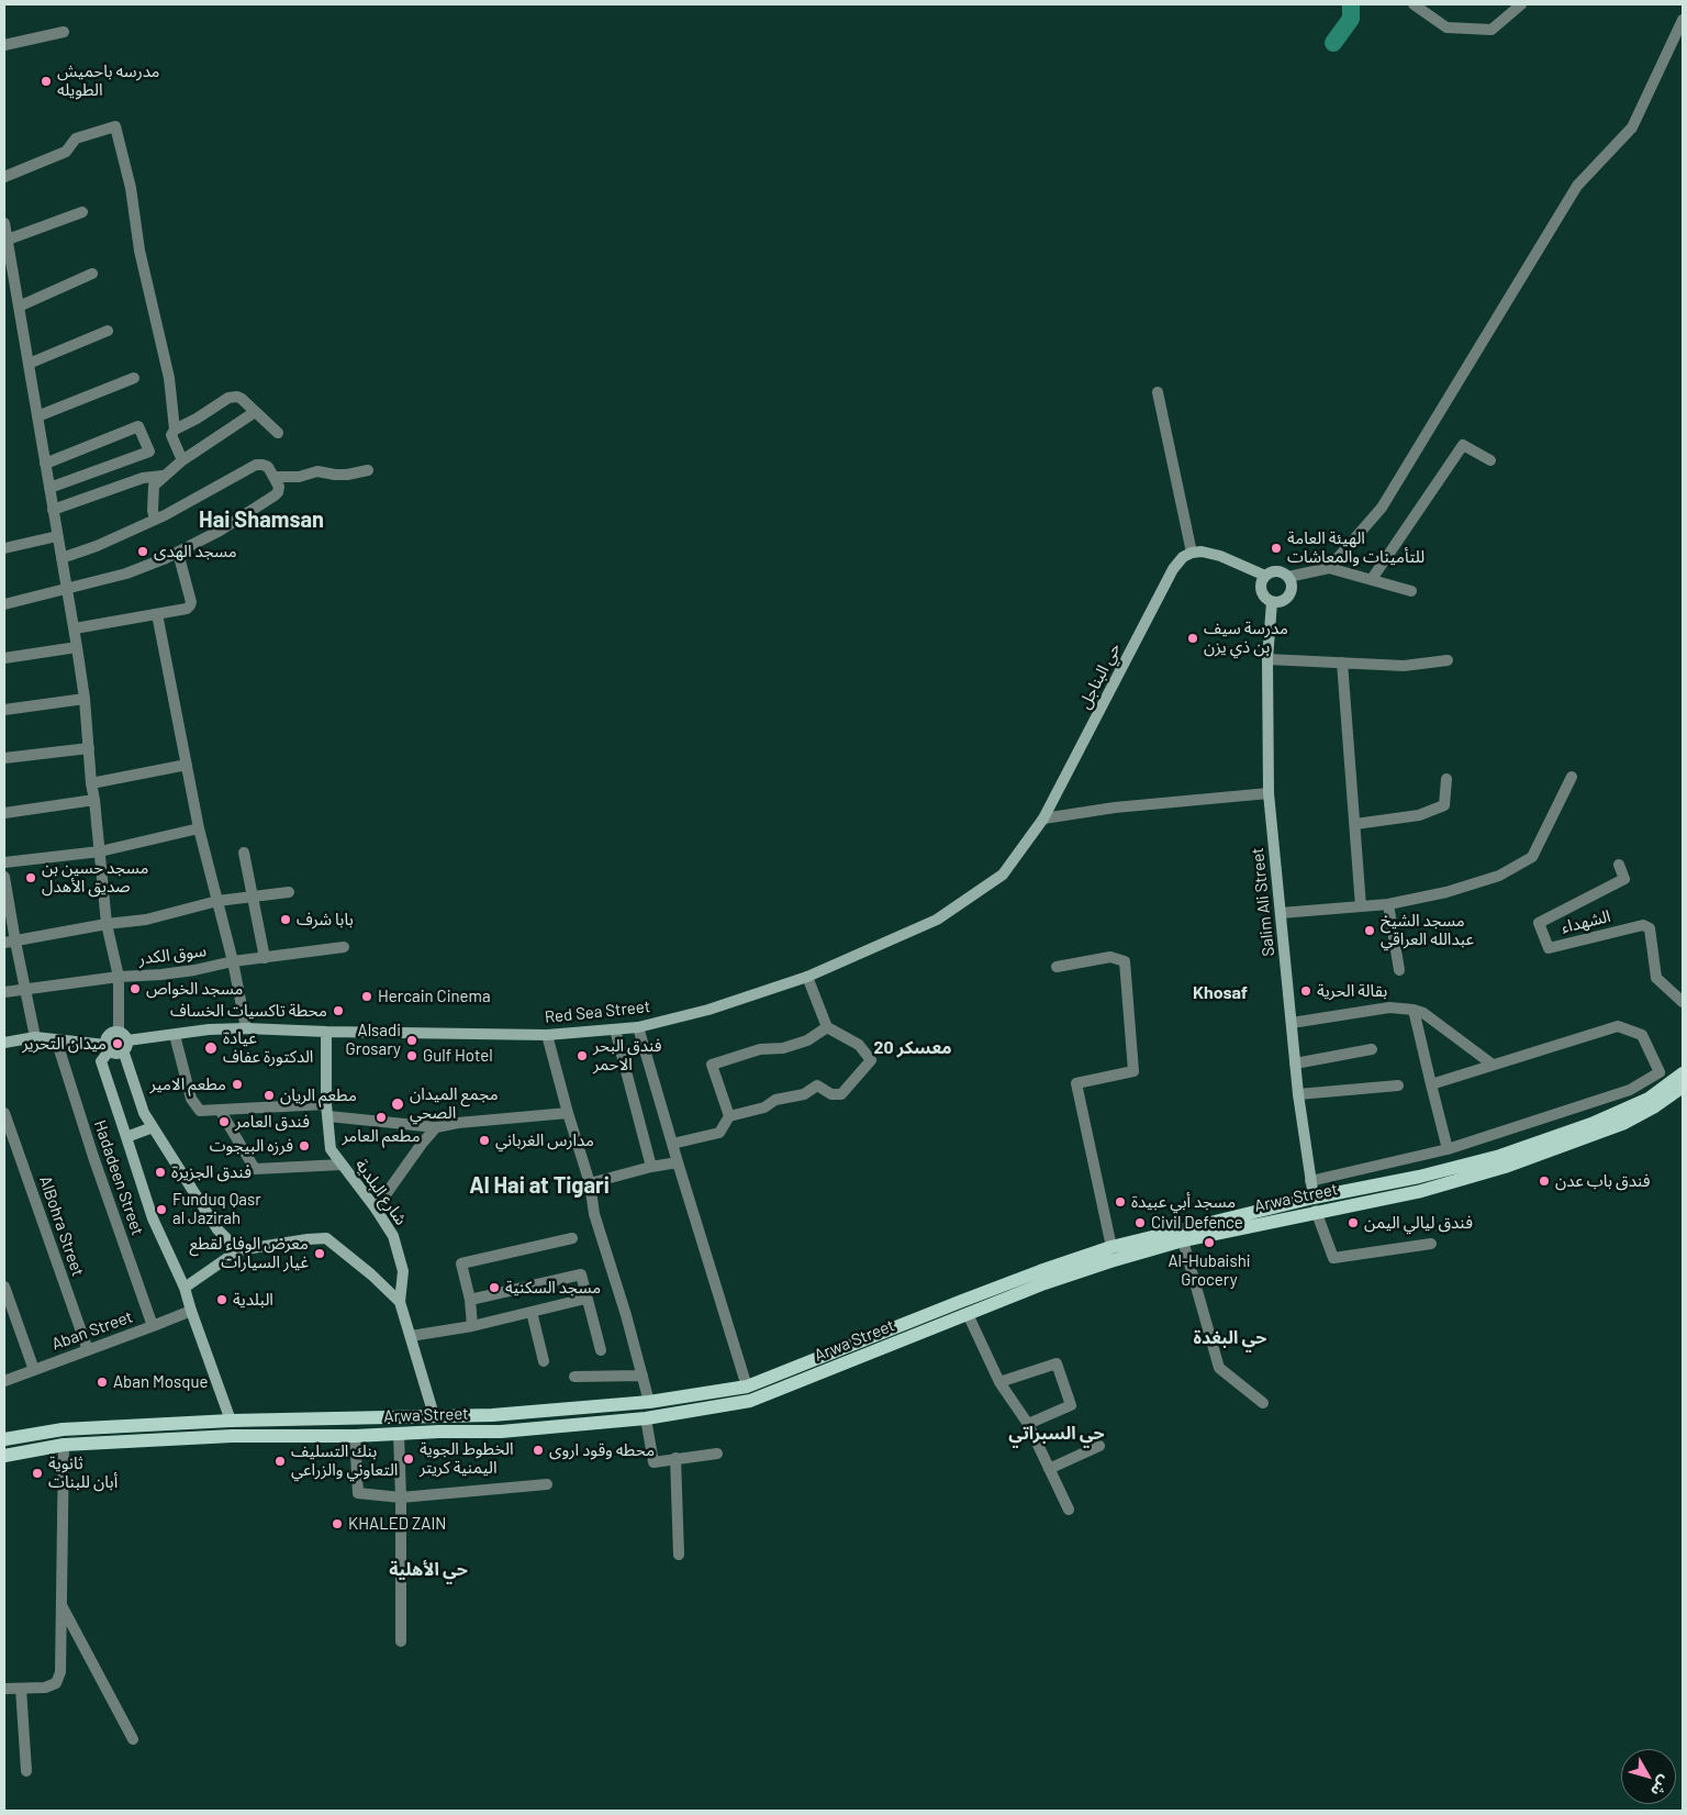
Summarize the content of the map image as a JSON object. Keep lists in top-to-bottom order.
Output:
{
  "streets": {
    "main road": ["Arwa Street"],
    "street": [
      "حي البناجل",
      "Salim Ali Street",
      "الشهداء",
      "سوق الكدر",
      "Red Sea Street",
      "Hadadeen Street",
      "شارع البلدية",
      "AlBohra Street",
      "Aban Street"
    ]
  },
  "crossings": [
    ["حي البناجل", "Red Sea Street"],
    ["Salim Ali Street", "Arwa Street"],
    ["Red Sea Street", "Hadadeen Street"],
    ["Red Sea Street", "شارع البلدية"],
    ["Hadadeen Street", "Aban Street"],
    ["شارع البلدية", "Arwa Street"],
    ["AlBohra Street", "Aban Street"]
  ],
  "districts": [
    "Hai Shamsan",
    "Khosaf",
    "معسكر 20",
    "Al Hai at Tigari",
    "حي البغدة",
    "حي السبراتي",
    "حي الأهلية"
  ],
  "places": [
    "مدرسه باحميش الطويله",
    "الهيئة العامة للتأمينات والمعاشات",
    "مسجد الهدى",
    "مدرسة سيف بن ذي يزن",
    "مسجد حسين بن صديق الأهدل",
    "بابا شرف",
    "مسجد الشيخ عبدالله العراقي",
    "مسجد الخواص",
    "بقالة الحرية",
    "Hercain Cinema",
    "محطة تاكسيات الخساف",
    "Alsadi Grosary",
    "ميدان التحرير",
    "عيادة الدكتورة عفاف",
    "Gulf Hotel",
    "فندق البحر الاحمر",
    "مطعم الامير",
    "مطعم الريان",
    "مجمع الميدان الصحي",
    "مطعم العامر",
    "فندق العامر",
    "مدارس الغرباني",
    "فرزه البيجوت",
    "فندق الجزيرة",
    "فندق باب عدن",
    "مسجد أبي عبيدة",
    "Funduq Qasr al Jazirah",
    "Civil Defence",
    "فندق ليالي اليمن",
    "Al-Hubaishi Grocery",
    "معرض الوفاء لقطع غيار السيارات",
    "مسجد السكنية",
    "البلدية",
    "Aban Mosque",
    "محطه وقود اروى",
    "الخطوط الجوية اليمنية كريتر",
    "بنك التسليف التعاوني والزراعي",
    "ثانوية أبان للبنات",
    "KHALED ZAIN"
  ],
  "north": "bottom right"
}
